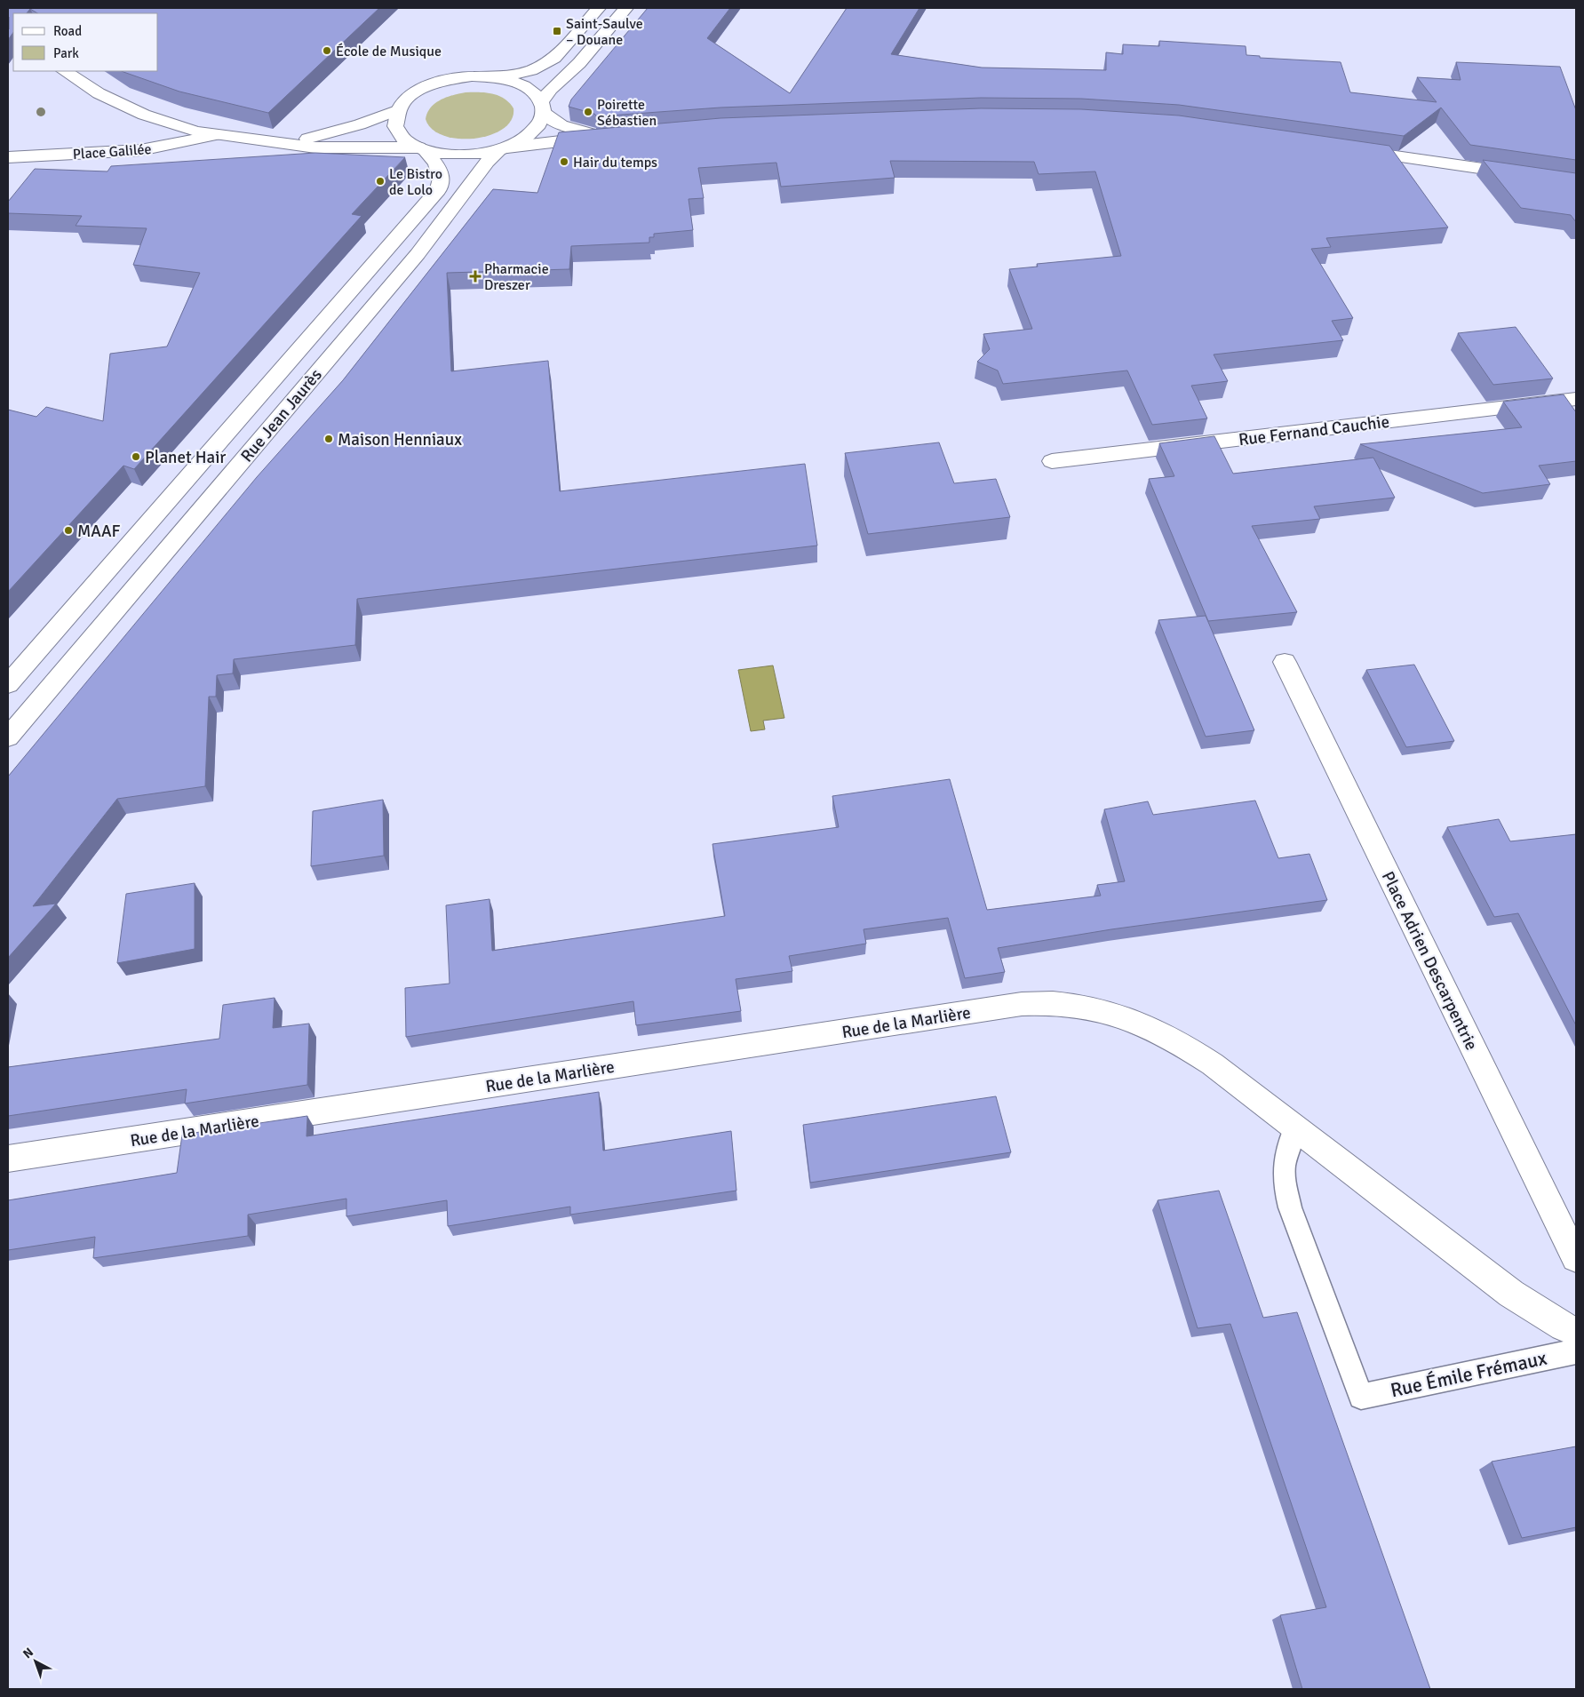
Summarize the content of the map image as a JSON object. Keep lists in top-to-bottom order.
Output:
{
  "streets": {
    "street": [
      "Place Galilée",
      "Rue Jean Jaurès",
      "Rue Fernand Cauchie",
      "Place Adrien Descarpentrie",
      "Rue de la Marlière"
    ],
    "lane": ["Rue Émile Frémaux"]
  },
  "crossings": [
    ["Rue de la Marlière", "Rue Émile Frémaux"]
  ],
  "places": {
    "transit": ["Saint-Saulve – Douane"],
    "other": [
      "École de Musique",
      "Poirette Sébastien",
      "Hair du temps",
      "Le Bistro de Lolo",
      "Maison Henniaux",
      "Planet Hair",
      "MAAF"
    ],
    "health": ["Pharmacie Dreszer"]
  },
  "legend": ["Road", "Park"],
  "north": "top left"
}
